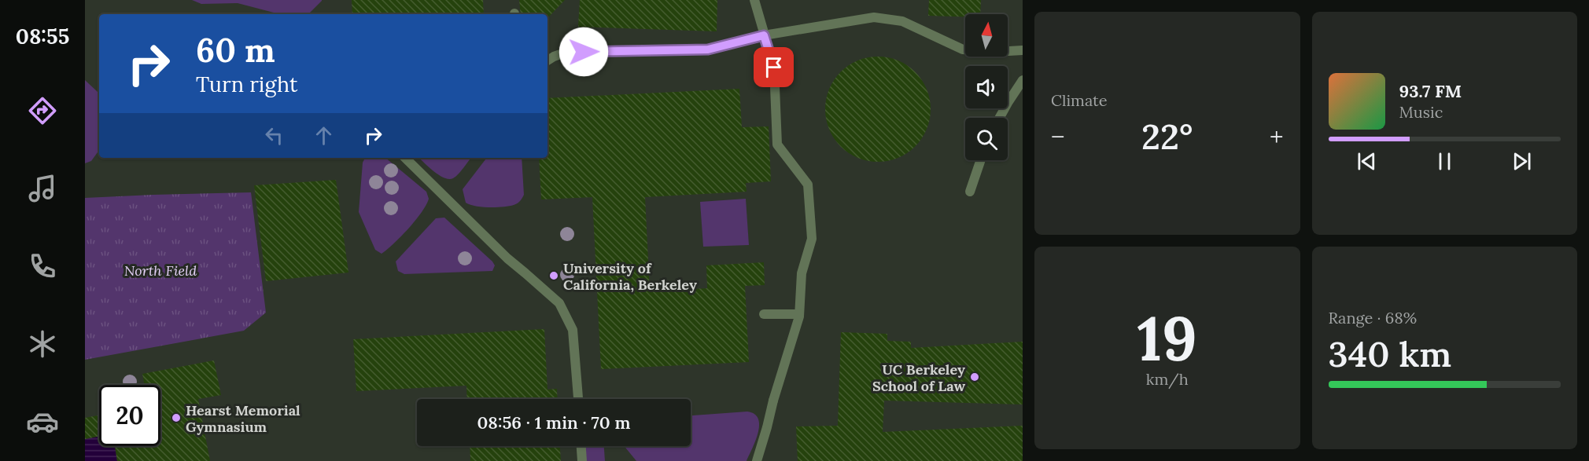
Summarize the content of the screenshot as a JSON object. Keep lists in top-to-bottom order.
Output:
{
  "parks": ["North Field"],
  "places": ["University of California, Berkeley", "UC Berkeley School of Law", "Hearst Memorial Gymnasium"],
  "north": "top",
  "page": {
    "tabs": "08:55",
    "tile": [
      "Climate",
      ["19", "km/h"],
      ["Range · 68%", "340 km"]
    ],
    "turn": ["60 m", "Turn right"],
    "song": ["93.7 FM", "Music"],
    "heat": ["−", "22°", "+"],
    "limit": "20",
    "trip": "08:56 · 1 min · 70 m"
  }
}
